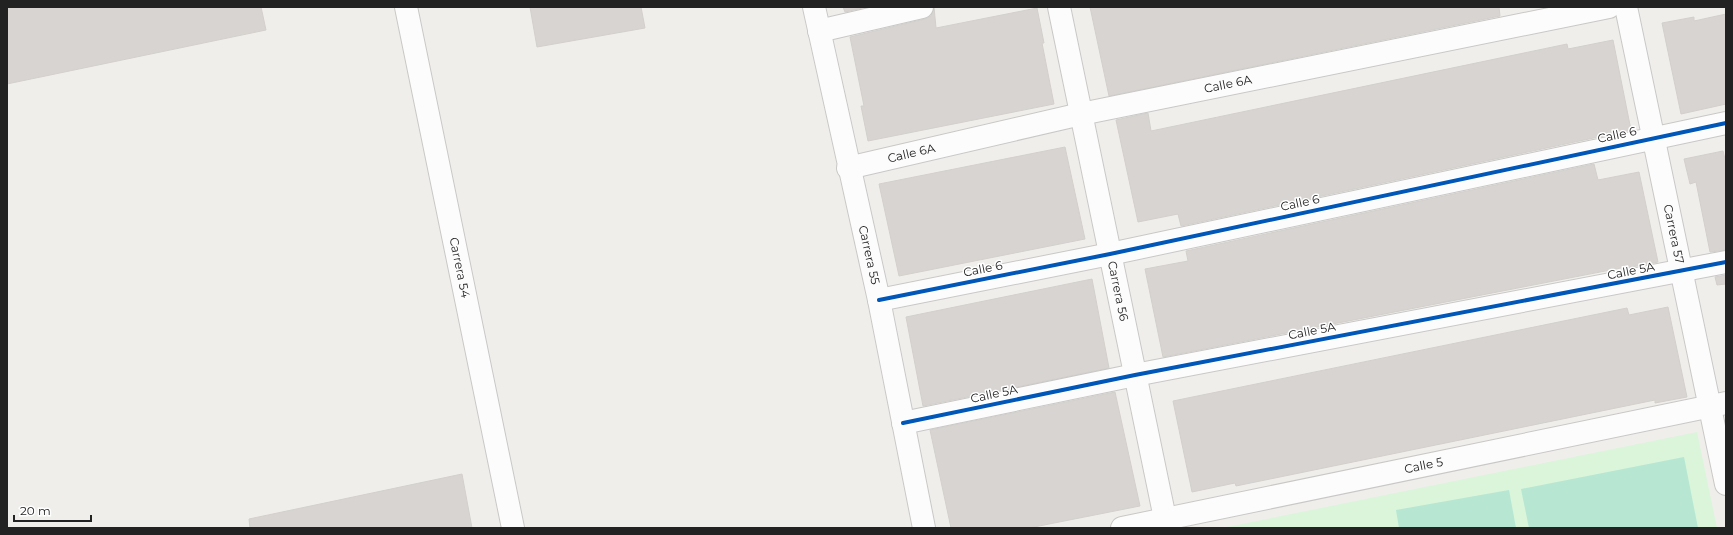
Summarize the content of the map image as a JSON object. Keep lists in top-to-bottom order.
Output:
{
  "streets": {
    "street": [
      "Calle 6A",
      "Calle 6",
      "Carrera 57",
      "Carrera 55",
      "Carrera 54",
      "Calle 5A",
      "Carrera 56",
      "Calle 5"
    ]
  },
  "crossings": [
    ["Calle 6A", "Carrera 55"],
    ["Calle 6A", "Carrera 56"],
    ["Calle 6", "Carrera 57"],
    ["Calle 6", "Carrera 55"],
    ["Calle 6", "Carrera 56"],
    ["Carrera 57", "Calle 5A"],
    ["Carrera 57", "Calle 5"],
    ["Carrera 55", "Calle 5A"],
    ["Calle 5A", "Carrera 56"],
    ["Carrera 56", "Calle 5"]
  ],
  "scale_bar": "20 m"
}
